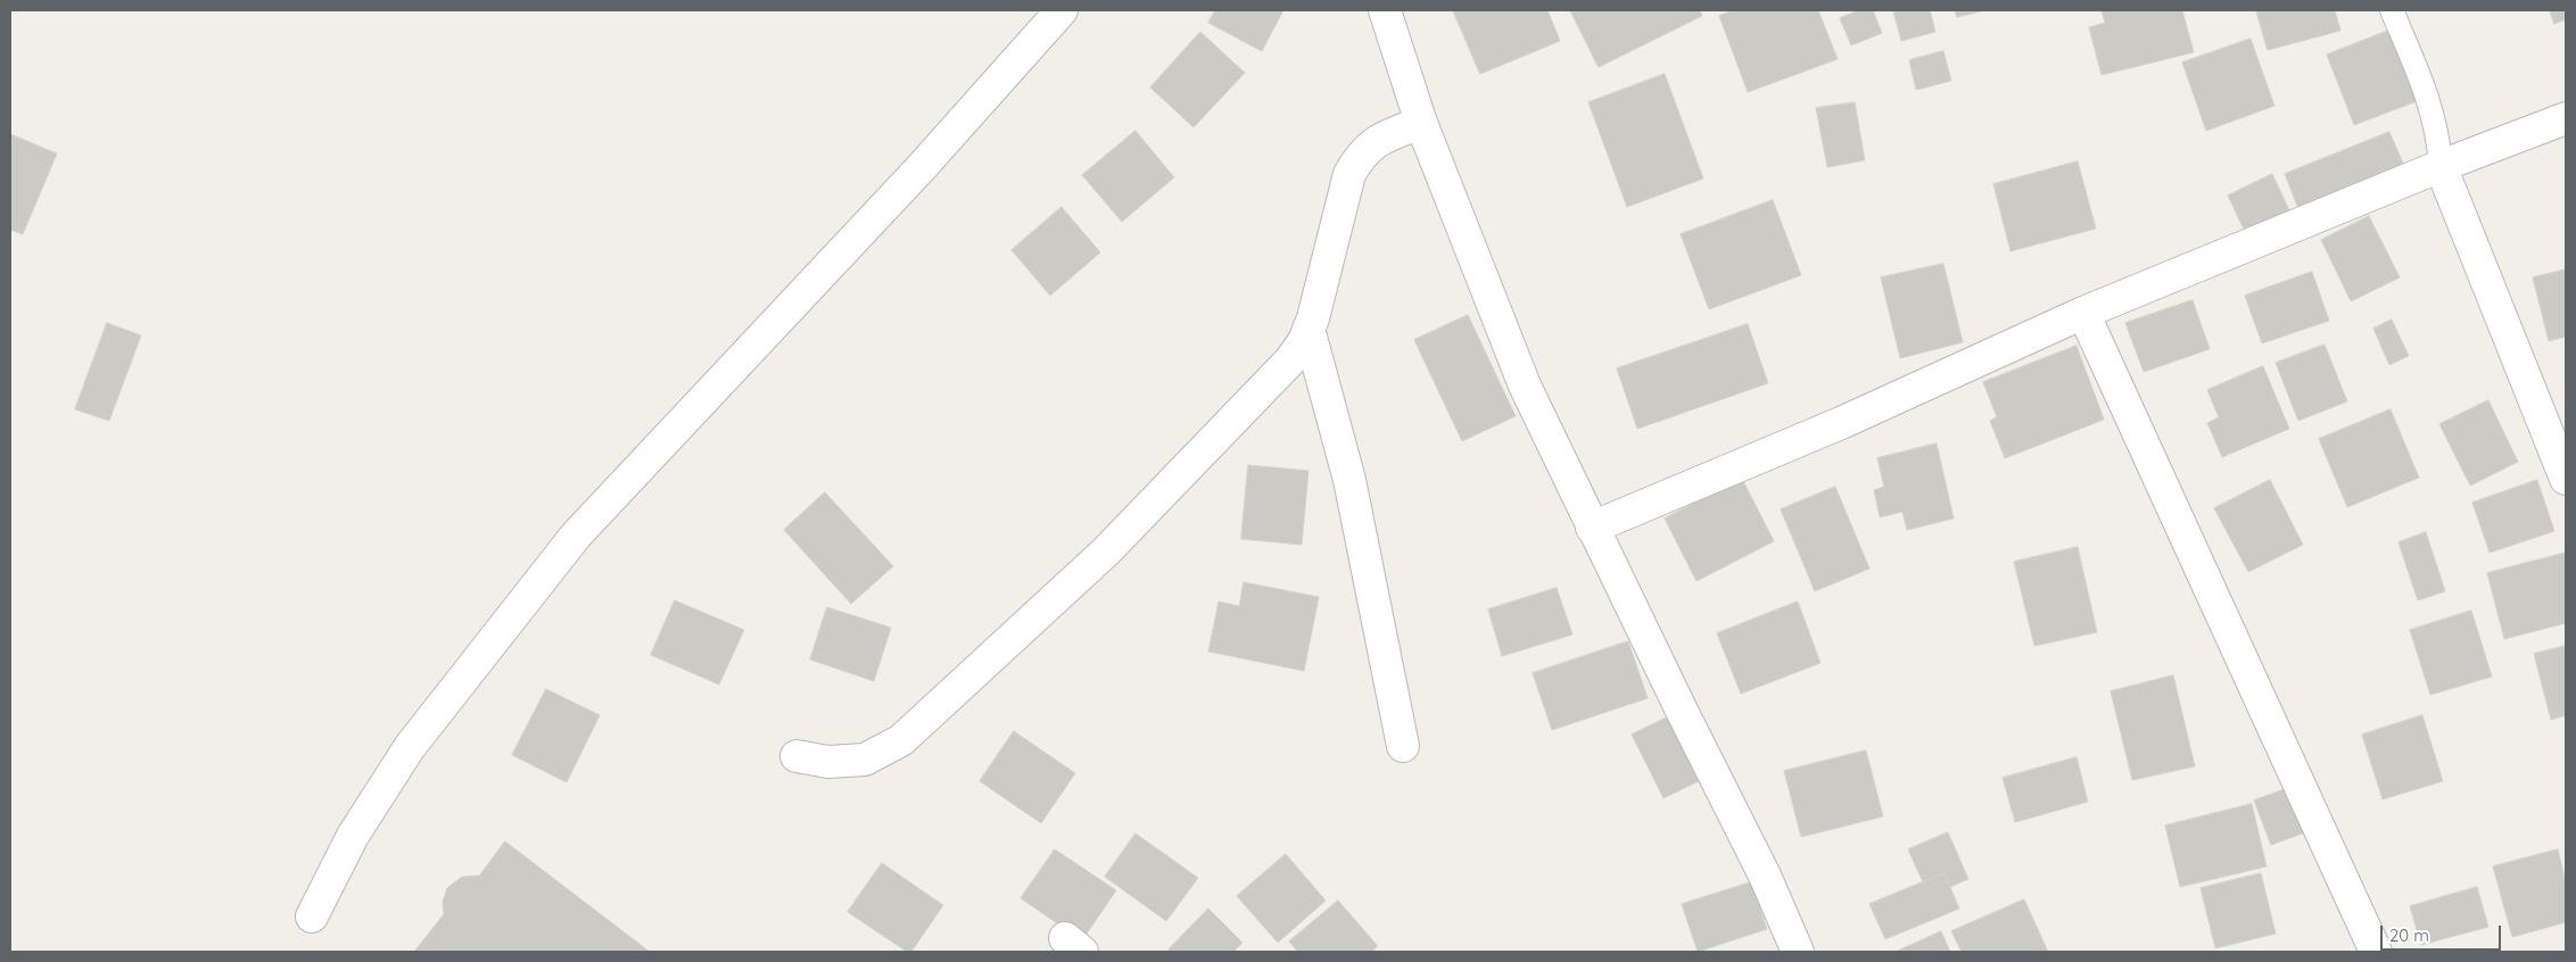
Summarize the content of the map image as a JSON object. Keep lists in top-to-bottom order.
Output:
{
  "scale_bar": "20 m"
}
